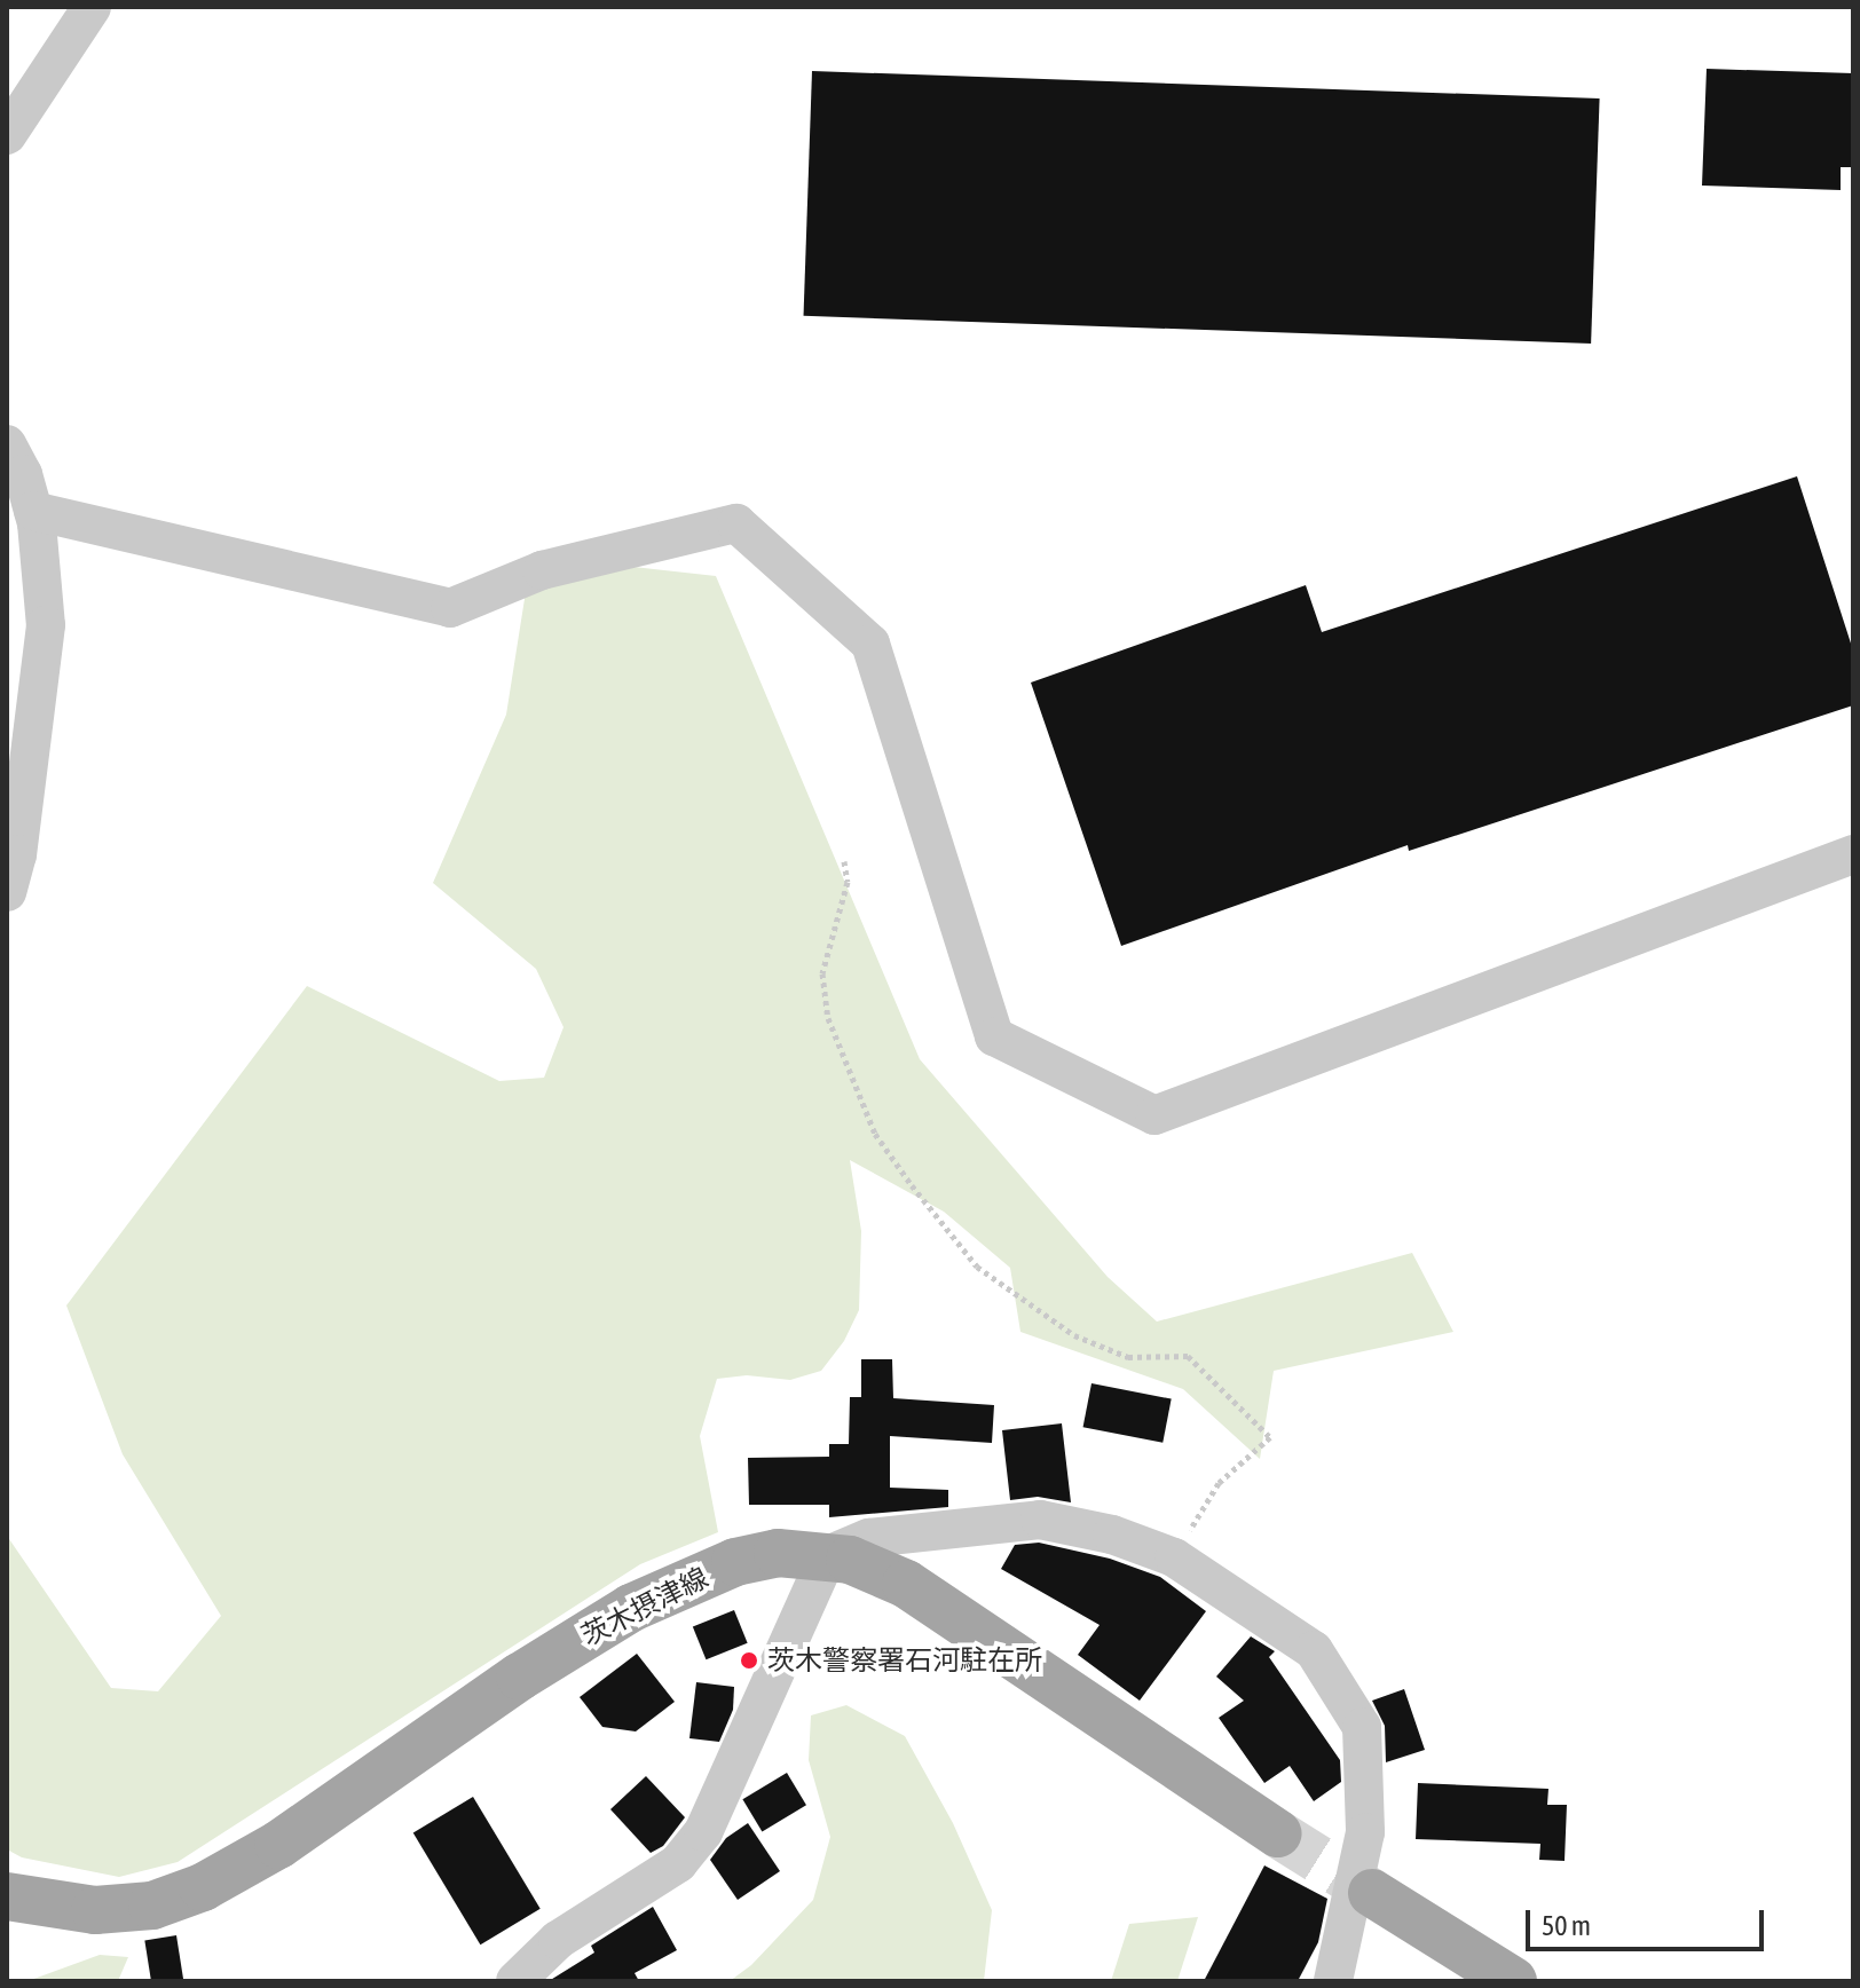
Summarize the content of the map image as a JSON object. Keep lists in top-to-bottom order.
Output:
{
  "streets": {
    "main road": ["茨木摂津線"]
  },
  "places": ["茨木警察署石河駐在所"],
  "scale_bar": "50 m"
}
